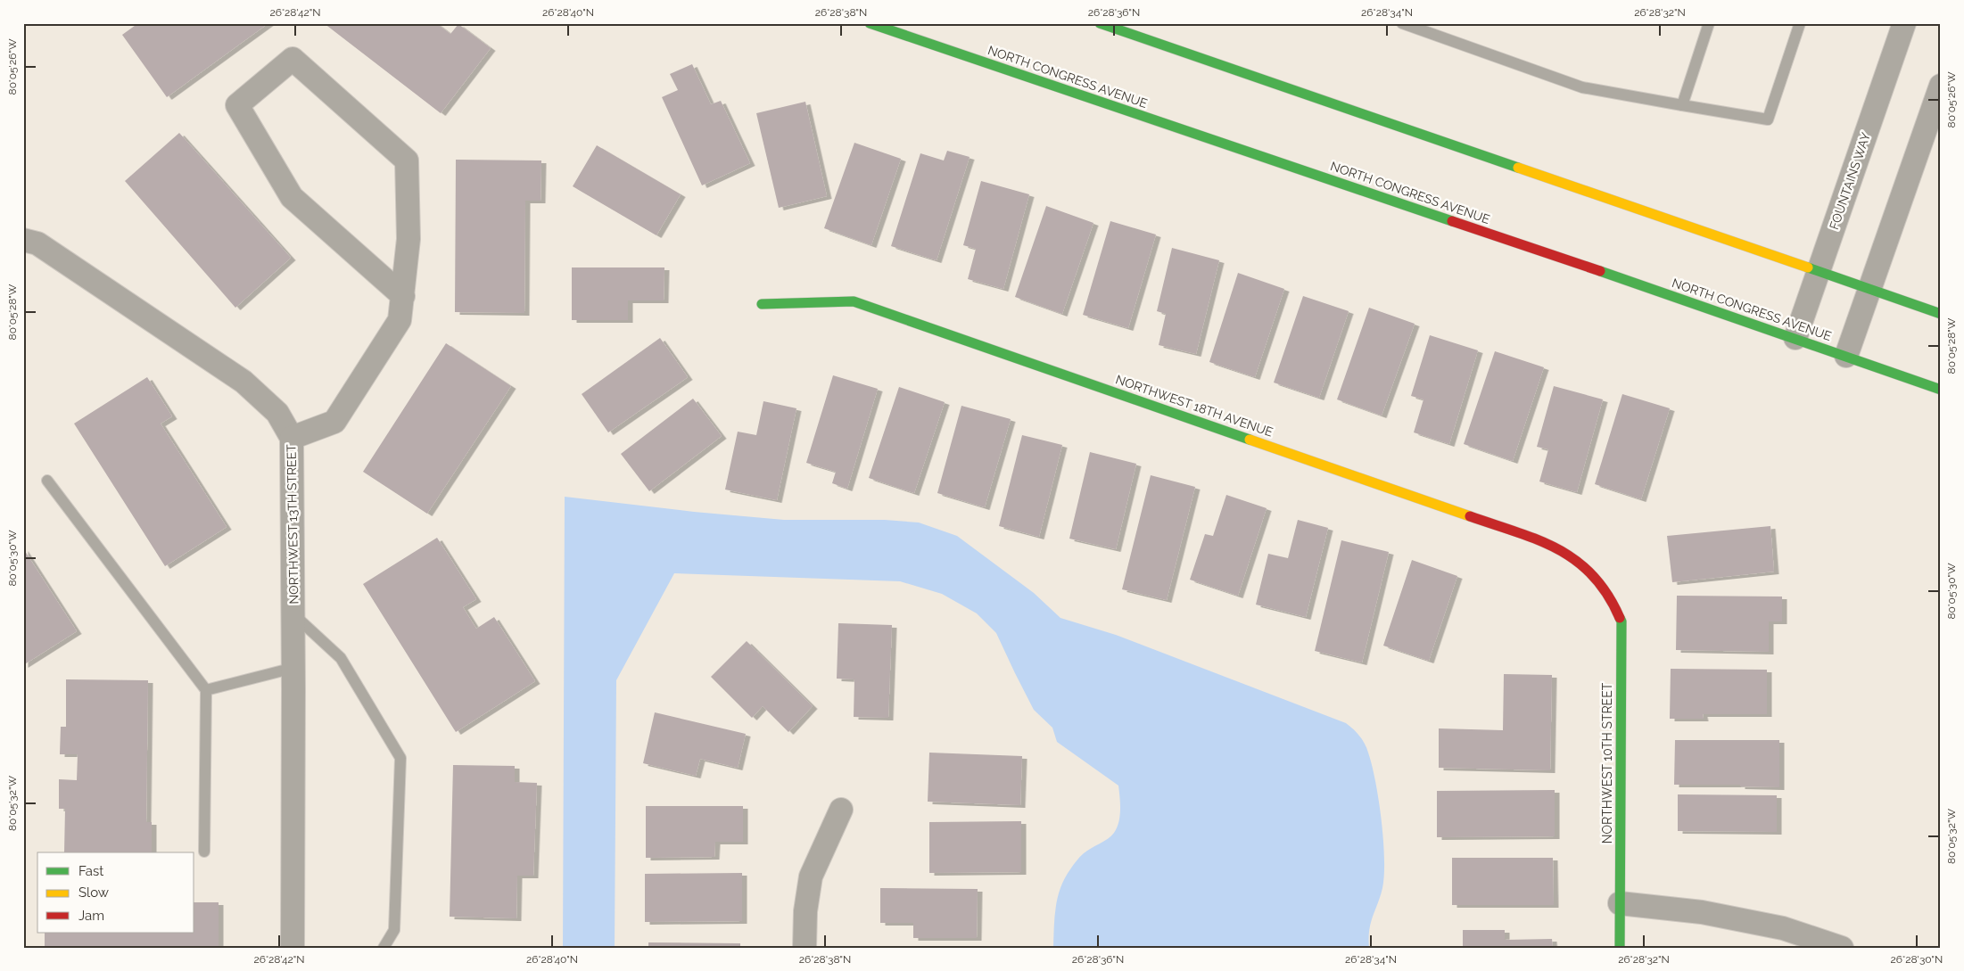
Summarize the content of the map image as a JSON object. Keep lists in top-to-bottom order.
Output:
{
  "streets": {
    "main road": ["NORTH CONGRESS AVENUE", "NORTHWEST 18TH AVENUE", "NORTHWEST 10TH STREET"],
    "street": ["FOUNTAINS WAY", "NORTHWEST 13TH STREET"]
  },
  "crossings": [
    ["NORTH CONGRESS AVENUE", "FOUNTAINS WAY"],
    ["NORTHWEST 18TH AVENUE", "NORTHWEST 10TH STREET"]
  ],
  "legend": ["Fast", "Slow", "Jam"],
  "coordinates": [
    "26°28'42\"N",
    "26°28'40\"N",
    "26°28'38\"N",
    "26°28'36\"N",
    "26°28'34\"N",
    "26°28'32\"N",
    "80°05'26\"W",
    "80°05'28\"W",
    "80°05'30\"W",
    "80°05'32\"W",
    "26°28'30\"N"
  ]
}
